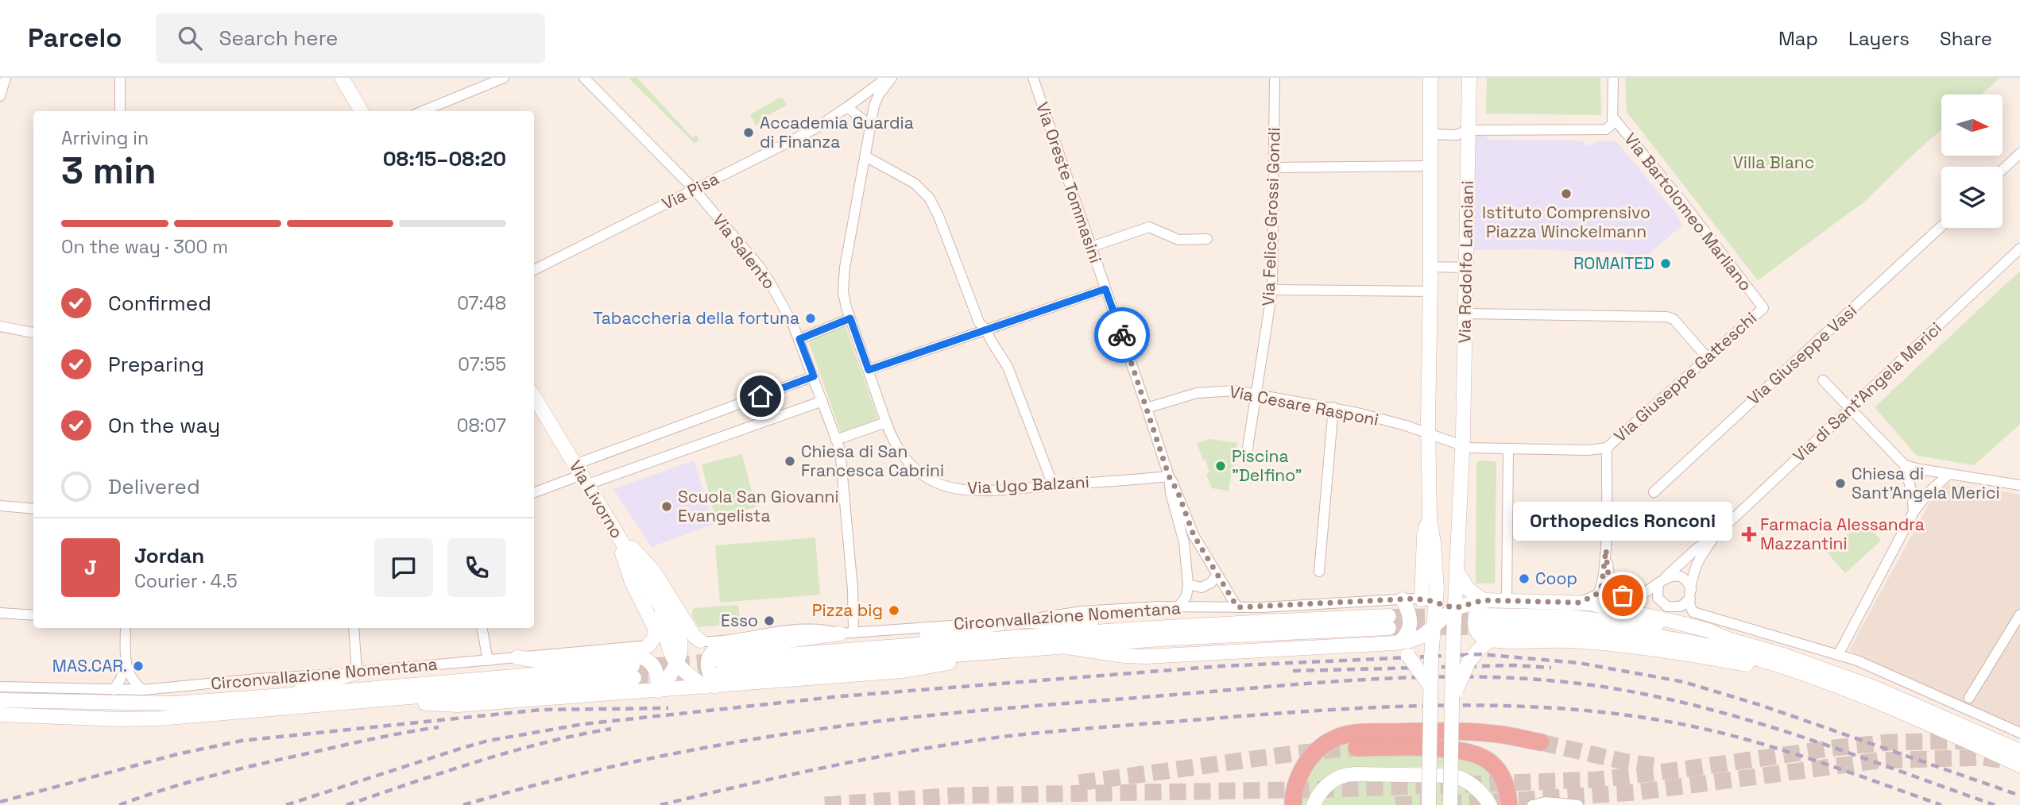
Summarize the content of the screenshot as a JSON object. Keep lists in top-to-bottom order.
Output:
{
  "streets": {
    "street": [
      "Via Oreste Tommasini",
      "Via Pisa",
      "Via Bartolomeo Marliano",
      "Via Felice Grossi Gondi",
      "Via Salento",
      "Via Rodolfo Lanciani",
      "Via Giuseppe Vasi",
      "Via Giuseppe Gatteschi",
      "Via di Sant'Angela Merici",
      "Via Cesare Rasponi",
      "Via Ugo Balzani",
      "Via Livorno",
      "Circonvallazione Nomentana"
    ]
  },
  "crossings": [
    ["Via Oreste Tommasini", "Via Cesare Rasponi"],
    ["Via Oreste Tommasini", "Via Ugo Balzani"],
    ["Via Oreste Tommasini", "Circonvallazione Nomentana"],
    ["Via Pisa", "Via Salento"],
    ["Via Bartolomeo Marliano", "Via Giuseppe Gatteschi"],
    ["Via Felice Grossi Gondi", "Via Cesare Rasponi"],
    ["Via Rodolfo Lanciani", "Via Giuseppe Gatteschi"],
    ["Via Rodolfo Lanciani", "Via Cesare Rasponi"],
    ["Via Giuseppe Gatteschi", "Via Cesare Rasponi"]
  ],
  "parks": ["Villa Blanc"],
  "places": {
    "other": [
      "Accademia Guardia di Finanza",
      "Istituto Comprensivo Piazza Winckelmann",
      "ROMAITED",
      "Tabaccheria della fortuna",
      "Chiesa di San Francesca Cabrini",
      "Piscina \"Delfino\"",
      "Chiesa di Sant'Angela Merici",
      "Scuola San Giovanni Evangelista",
      "Coop",
      "Orthopedics Ronconi",
      "Pizza big",
      "Esso",
      "MAS.CAR."
    ],
    "health": ["Farmacia Alessandra Mazzantini"]
  },
  "north": "right",
  "page": {
    "header": "Parcelo",
    "search": "Search here",
    "nav": ["Map", "Layers", "Share"],
    "heading": ["3 min", "Arriving in", "08:15–08:20"],
    "panel": ["Jordan", "Courier · 4.5"],
    "bar": "On the way · 300 m",
    "list": [
      ["Confirmed", "07:48"],
      ["Preparing", "07:55"],
      ["On the way", "08:07"],
      "Delivered"
    ],
    "bubble": "Orthopedics Ronconi",
    "round": "J"
  }
}
